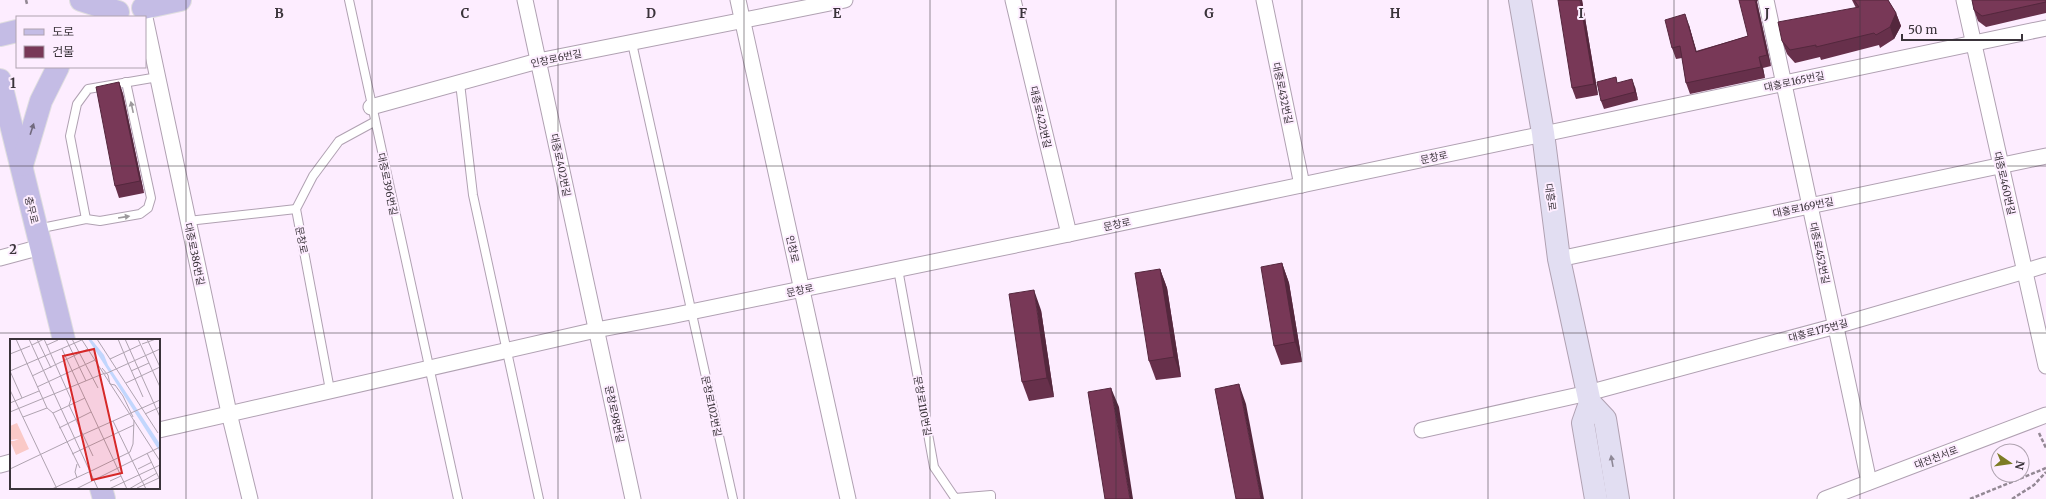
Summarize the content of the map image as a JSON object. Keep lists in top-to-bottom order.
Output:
{
  "streets": {
    "main road": ["대흥로", "충무로"],
    "street": [
      "인창로6번길",
      "대흥로165번길",
      "대종로432번길",
      "대종로422번길",
      "문창로",
      "대종로402번길",
      "대종로460번길",
      "대흥로169번길",
      "인창로",
      "대종로452번길",
      "대종로386번길",
      "대흥로175번길",
      "문창로98번길",
      "대전천서로"
    ],
    "lane": ["대종로396번길", "문창로102번길", "문창로110번길"]
  },
  "crossings": [
    ["인창로6번길", "대종로402번길"],
    ["인창로6번길", "대종로396번길"],
    ["인창로6번길", "인창로"],
    ["대흥로165번길", "문창로"],
    ["대흥로165번길", "대종로460번길"],
    ["대흥로165번길", "대흥로"],
    ["대흥로165번길", "대종로452번길"],
    ["대종로432번길", "문창로"],
    ["대종로422번길", "문창로"],
    ["문창로", "대종로402번길"],
    ["문창로", "대종로396번길"],
    ["문창로", "대흥로"],
    ["문창로", "인창로"],
    ["문창로", "대종로386번길"],
    ["문창로", "문창로102번길"],
    ["문창로", "문창로110번길"],
    ["문창로", "문창로98번길"],
    ["대종로402번길", "문창로98번길"],
    ["대종로460번길", "대흥로169번길"],
    ["대종로460번길", "대흥로175번길"],
    ["대흥로", "대흥로169번길"],
    ["대흥로", "대흥로175번길"],
    ["대흥로169번길", "대종로452번길"],
    ["대종로452번길", "대흥로175번길"],
    ["대종로452번길", "대전천서로"]
  ],
  "legend": ["도로", "건물"],
  "scale_bar": "50 m",
  "north": "right",
  "grid": {
    "columns": [
      "B",
      "C",
      "D",
      "E",
      "F",
      "G",
      "H",
      "I",
      "J"
    ],
    "rows": ["1", "2"]
  }
}
